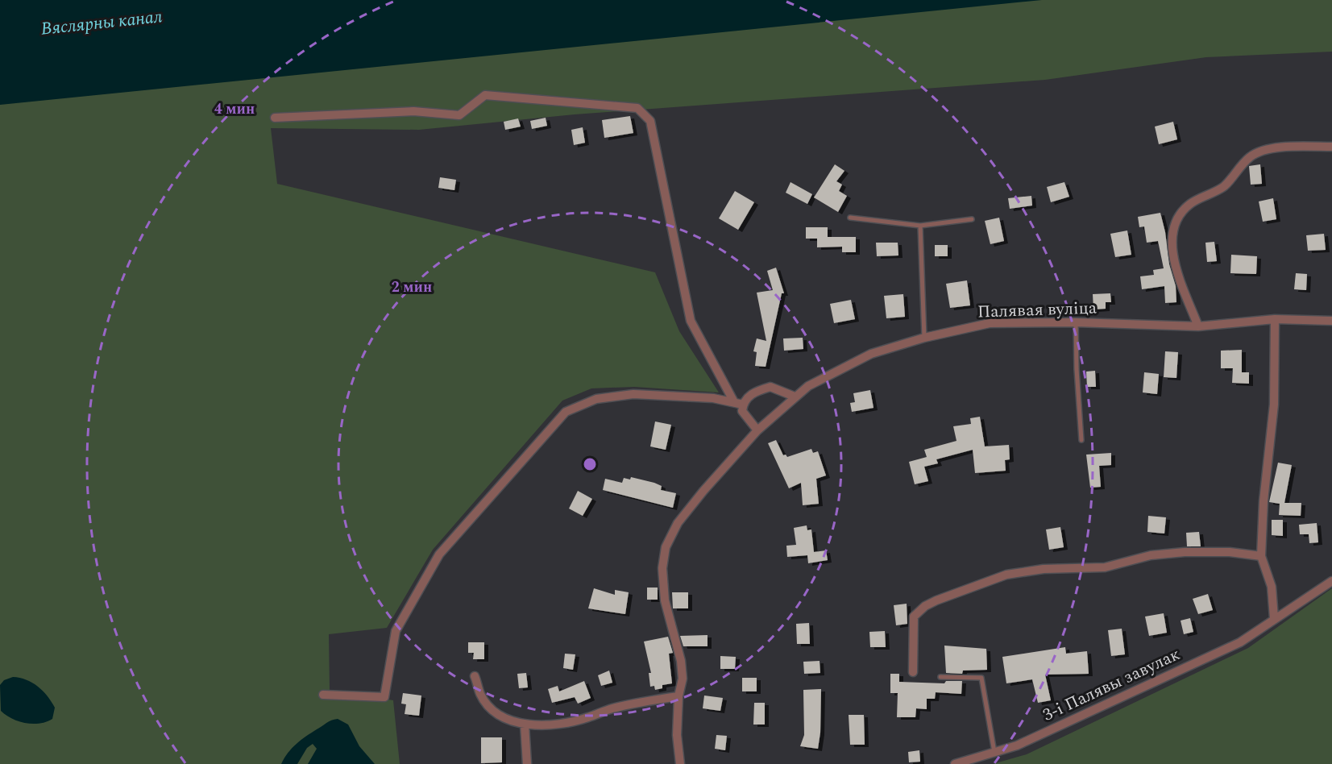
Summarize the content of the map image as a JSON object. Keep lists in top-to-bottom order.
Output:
{
  "streets": {
    "street": ["Палявая вуліца", "3-і Палявы завулак"]
  },
  "water": ["Вяслярны канал"],
  "rings": ["4 мин", "2 мин"]
}
